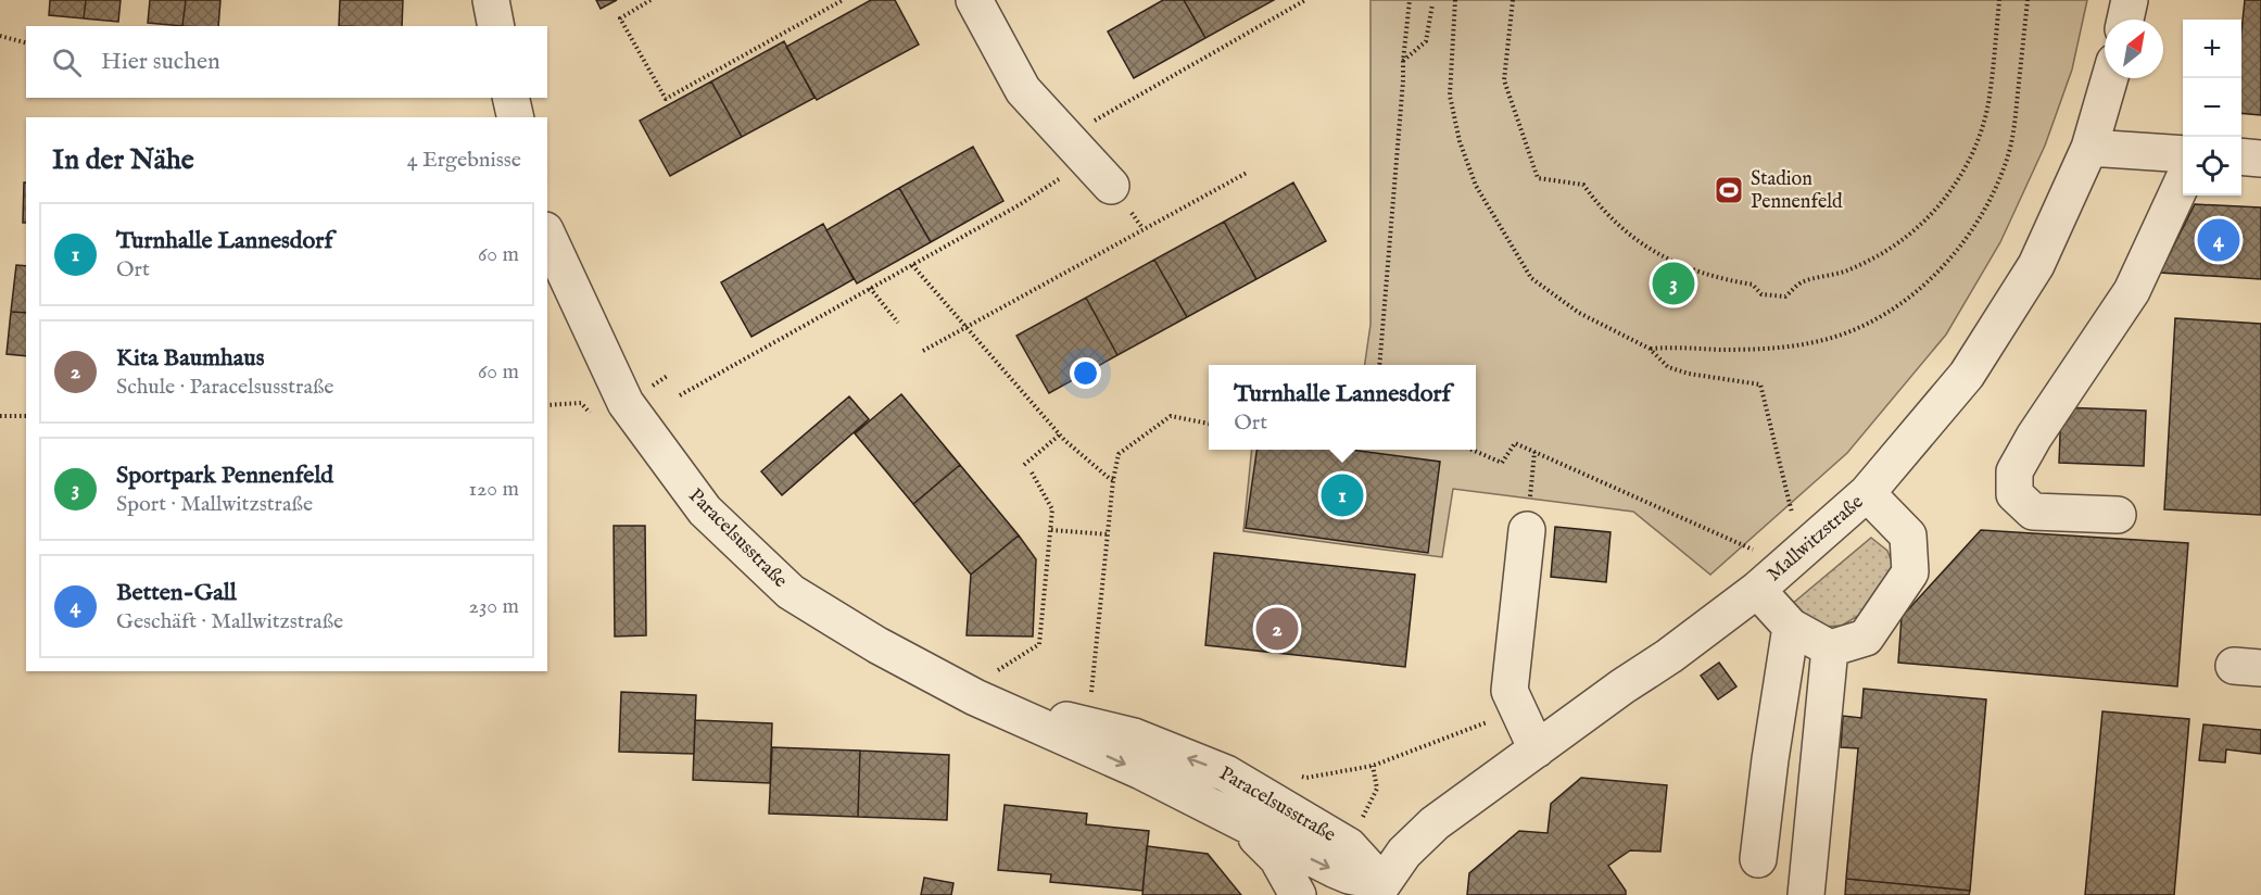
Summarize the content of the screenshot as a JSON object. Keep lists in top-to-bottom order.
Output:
{
  "streets": {
    "street": ["Paracelsusstraße", "Mallwitzstraße"]
  },
  "crossings": [
    ["Paracelsusstraße", "Mallwitzstraße"]
  ],
  "places": {
    "sports": ["Stadion Pennenfeld"]
  },
  "north": "top right",
  "page": {
    "map_buttons": ["+", "−"],
    "search": "Hier suchen",
    "heading": ["In der Nähe", "4 Ergebnisse"],
    "list": [
      {
        "mark": "1",
        "name": "Turnhalle Lannesdorf",
        "note": "Ort",
        "value": "60 m"
      },
      {
        "mark": "2",
        "name": "Kita Baumhaus",
        "note": "Schule · Paracelsusstraße",
        "value": "60 m"
      },
      {
        "mark": "3",
        "name": "Sportpark Pennenfeld",
        "note": "Sport · Mallwitzstraße",
        "value": "120 m"
      },
      {
        "mark": "4",
        "name": "Betten-Gall",
        "note": "Geschäft · Mallwitzstraße",
        "value": "230 m"
      }
    ],
    "pins": [
      "4",
      "3",
      "1",
      "2"
    ],
    "popup": ["Turnhalle Lannesdorf", "Ort"]
  }
}
